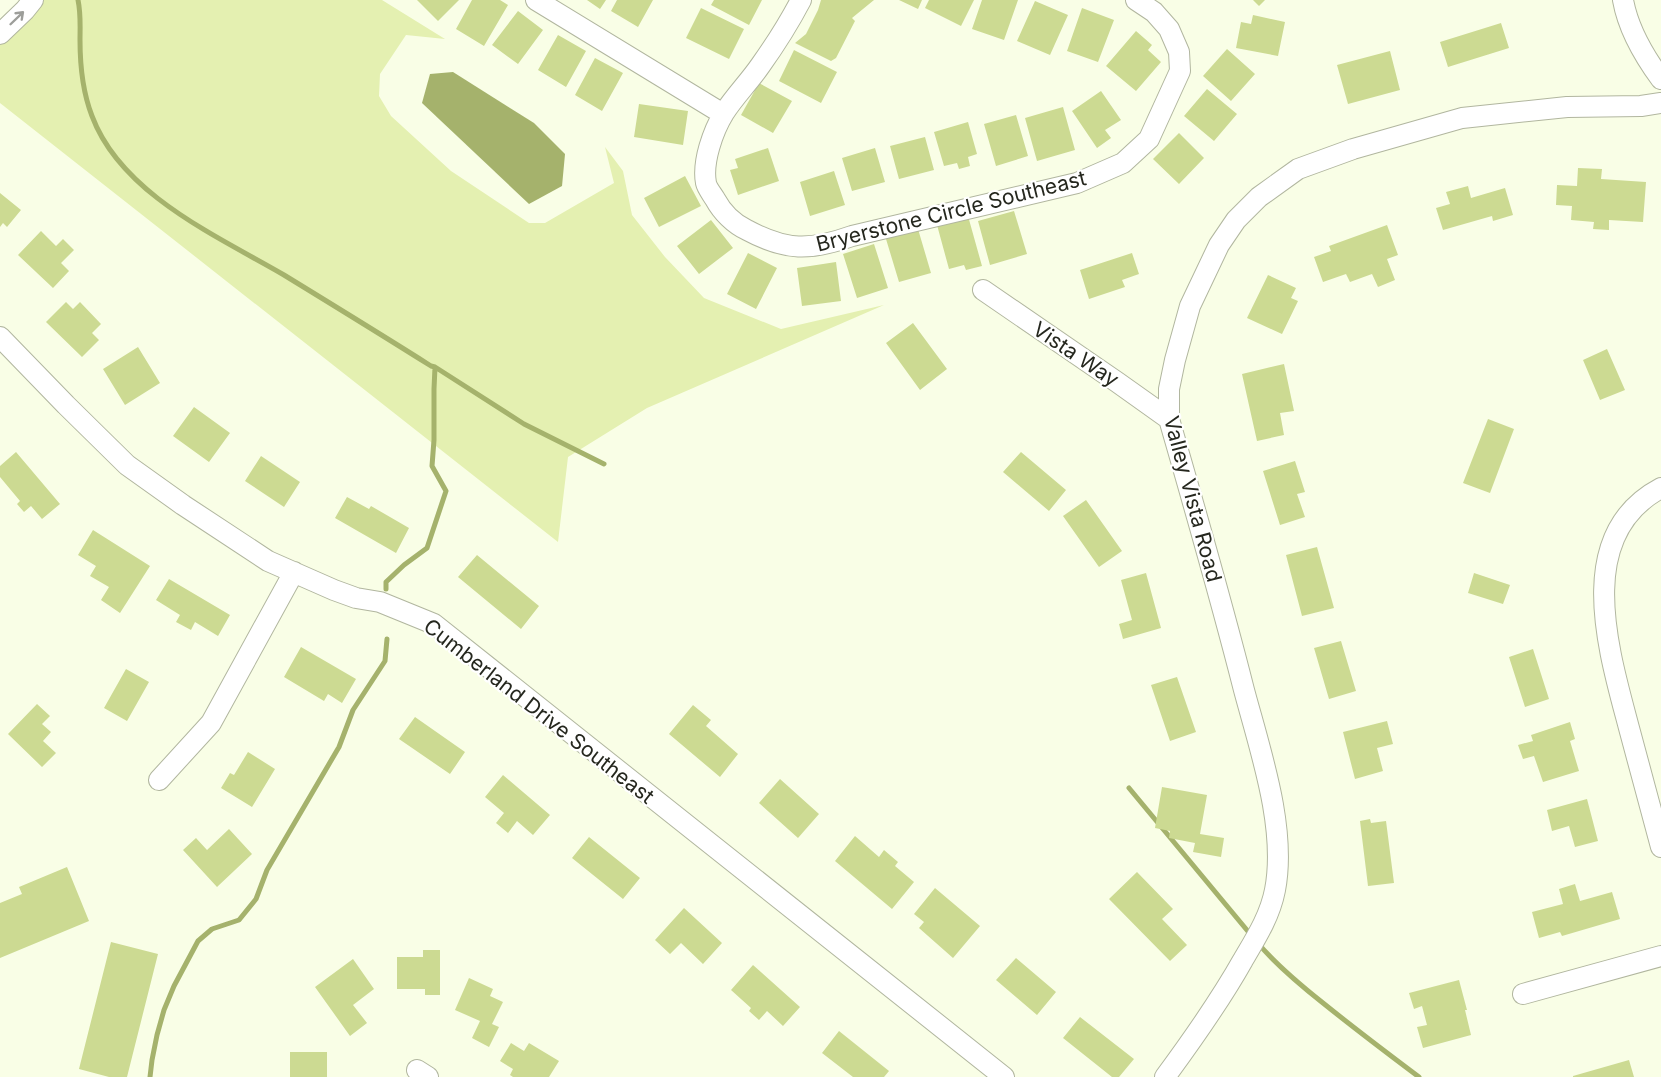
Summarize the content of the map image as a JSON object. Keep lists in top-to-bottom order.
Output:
{
  "streets": {
    "street": [
      "Bryerstone Circle Southeast",
      "Vista Way",
      "Valley Vista Road",
      "Cumberland Drive Southeast"
    ]
  },
  "crossings": [
    ["Vista Way", "Valley Vista Road"]
  ]
}
